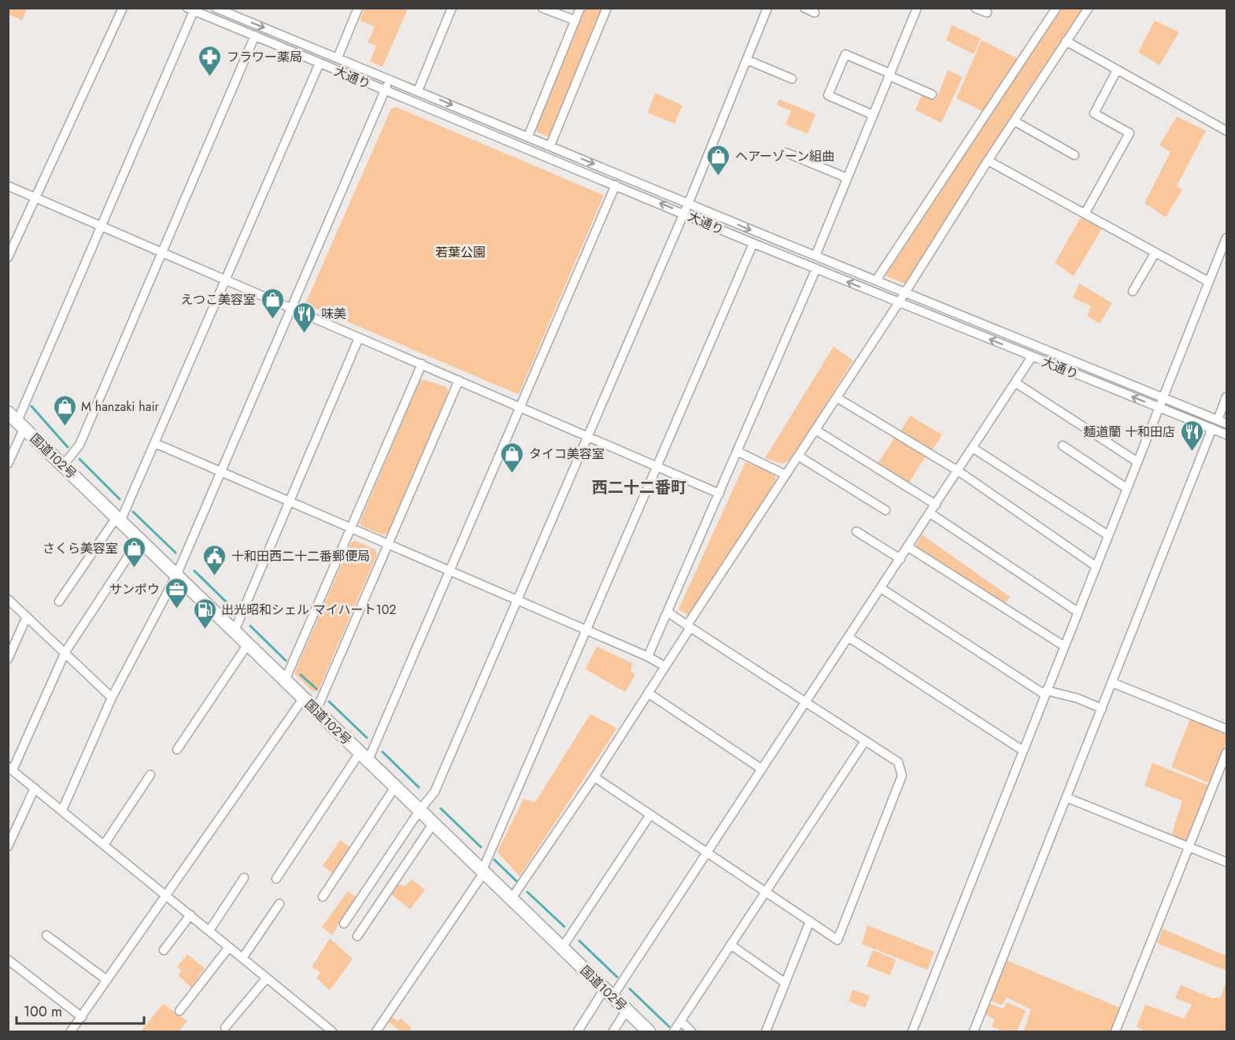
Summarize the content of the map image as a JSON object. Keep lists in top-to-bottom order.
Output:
{
  "streets": {
    "highway": ["国道102号"],
    "street": ["大通り"]
  },
  "districts": ["西二十二番町"],
  "parks": ["若葉公園"],
  "places": {
    "pharmacy": ["フラワー薬局"],
    "shop": [
      "ヘアーゾーン組曲",
      "えつこ美容室",
      "M hanzaki hair",
      "タイコ美容室",
      "さくら美容室"
    ],
    "restaurant": ["味美", "麺道蘭 十和田店"],
    "public building": ["十和田西二十二番郵便局"],
    "office": ["サンポウ"],
    "fuel station": ["出光昭和シェル マイハート102"]
  },
  "scale_bar": "100 m"
}
